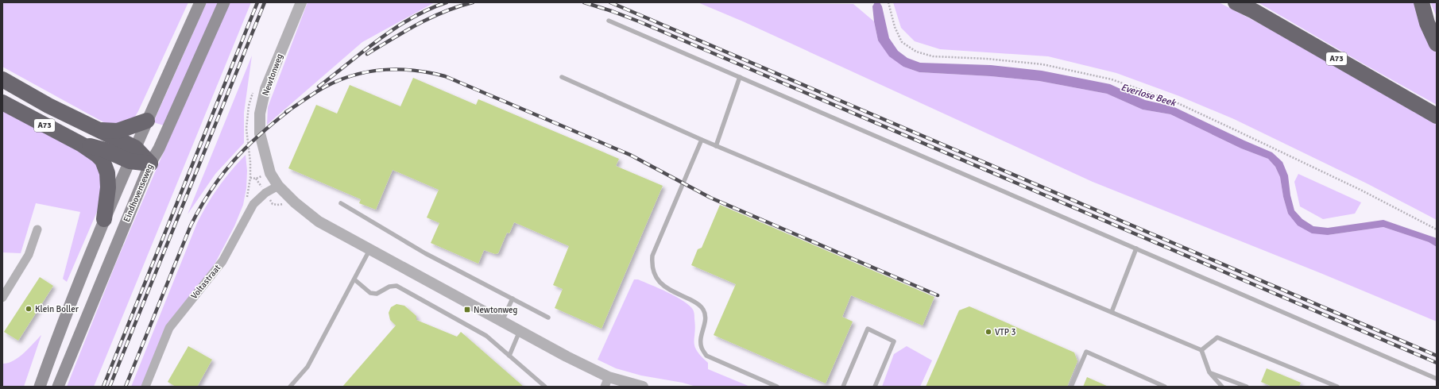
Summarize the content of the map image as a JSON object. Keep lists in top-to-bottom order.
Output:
{
  "streets": {
    "highway": ["A73"],
    "main road": ["Eindhovenseweg"],
    "street": ["Newtonweg", "Voltastraat"]
  },
  "crossings": [
    ["A73", "Eindhovenseweg"],
    ["Newtonweg", "Voltastraat"]
  ],
  "water": ["Everlose Beek"],
  "places": {
    "other": ["Klein Boller", "VTP 3"],
    "transit": ["Newtonweg"]
  }
}
